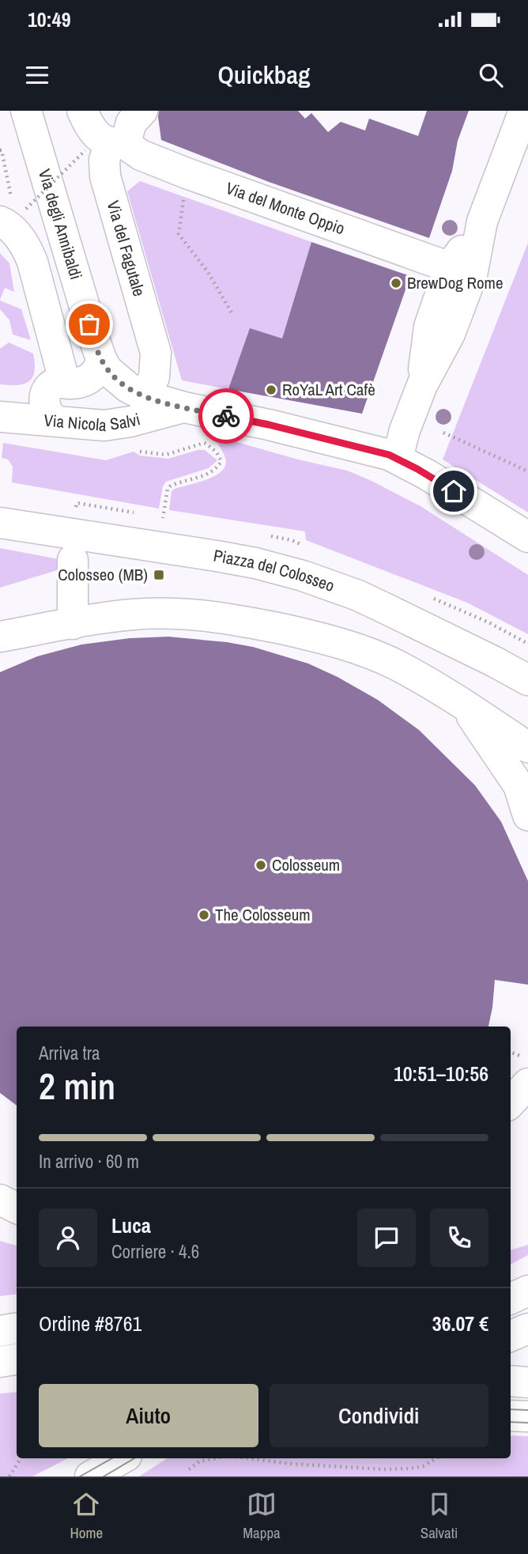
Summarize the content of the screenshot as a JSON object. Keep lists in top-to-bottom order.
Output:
{
  "streets": {
    "street": [
      "Via del Monte Oppio",
      "Via degli Annibaldi",
      "Via del Fagutale",
      "Via Nicola Salvi",
      "Piazza del Colosseo"
    ]
  },
  "crossings": [
    ["Via del Monte Oppio", "Via del Fagutale"],
    ["Via degli Annibaldi", "Via Nicola Salvi"],
    ["Via del Fagutale", "Via Nicola Salvi"]
  ],
  "places": {
    "other": [
      "BrewDog Rome",
      "RoYaL Art Cafè",
      "Colosseum",
      "The Colosseum"
    ],
    "transit": ["Colosseo (MB)"]
  },
  "page": {
    "status": "10:49",
    "header": "Quickbag",
    "heading": ["2 min", "Arriva tra", "10:51–10:56"],
    "panel": [
      "Luca",
      "Corriere · 4.6",
      "Ordine #8761",
      "36.07 €"
    ],
    "bar": "In arrivo · 60 m",
    "buttons": ["Aiuto", "Condividi"],
    "tabs": ["Home", "Mappa", "Salvati"]
  }
}
